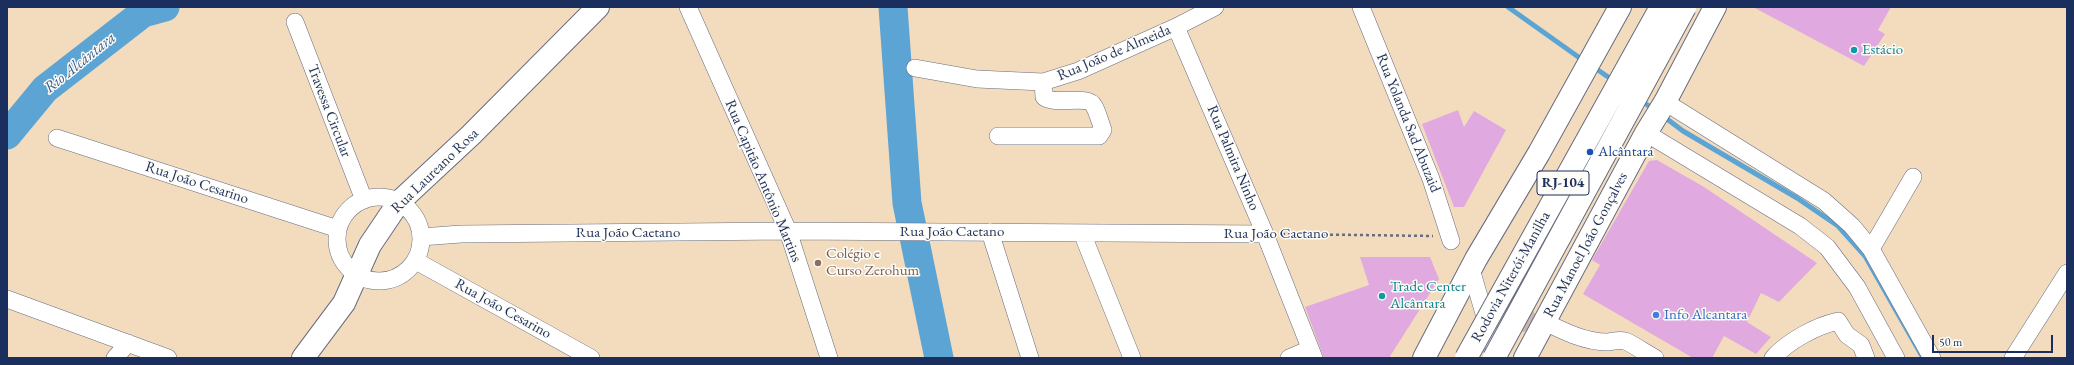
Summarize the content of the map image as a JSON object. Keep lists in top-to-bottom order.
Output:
{
  "streets": {
    "main road": [
      "Rua Laureano Rosa",
      "RJ-104",
      "Rua Manoel João Gonçalves",
      "Rodovia Niterói-Manilha"
    ],
    "street": [
      "Rua João de Almeida",
      "Travessa Circular",
      "Rua Yolanda Sad Abuzaid",
      "Rua Palmira Ninho",
      "Rua Capitão Antônio Martins",
      "Rua João Cesarino",
      "Rua João Caetano"
    ]
  },
  "crossings": [
    ["Rua João de Almeida", "Rua Palmira Ninho"],
    ["Rua Yolanda Sad Abuzaid", "Rua João Caetano"],
    ["Rua Palmira Ninho", "Rua João Caetano"],
    ["Rua Capitão Antônio Martins", "Rua João Caetano"]
  ],
  "water": ["Rio Alcântara"],
  "places": [
    "Estácio",
    "Alcântara",
    "Colégio e Curso Zerohum",
    "Trade Center Alcântara",
    "Info Alcantara"
  ],
  "scale_bar": "50 m"
}
